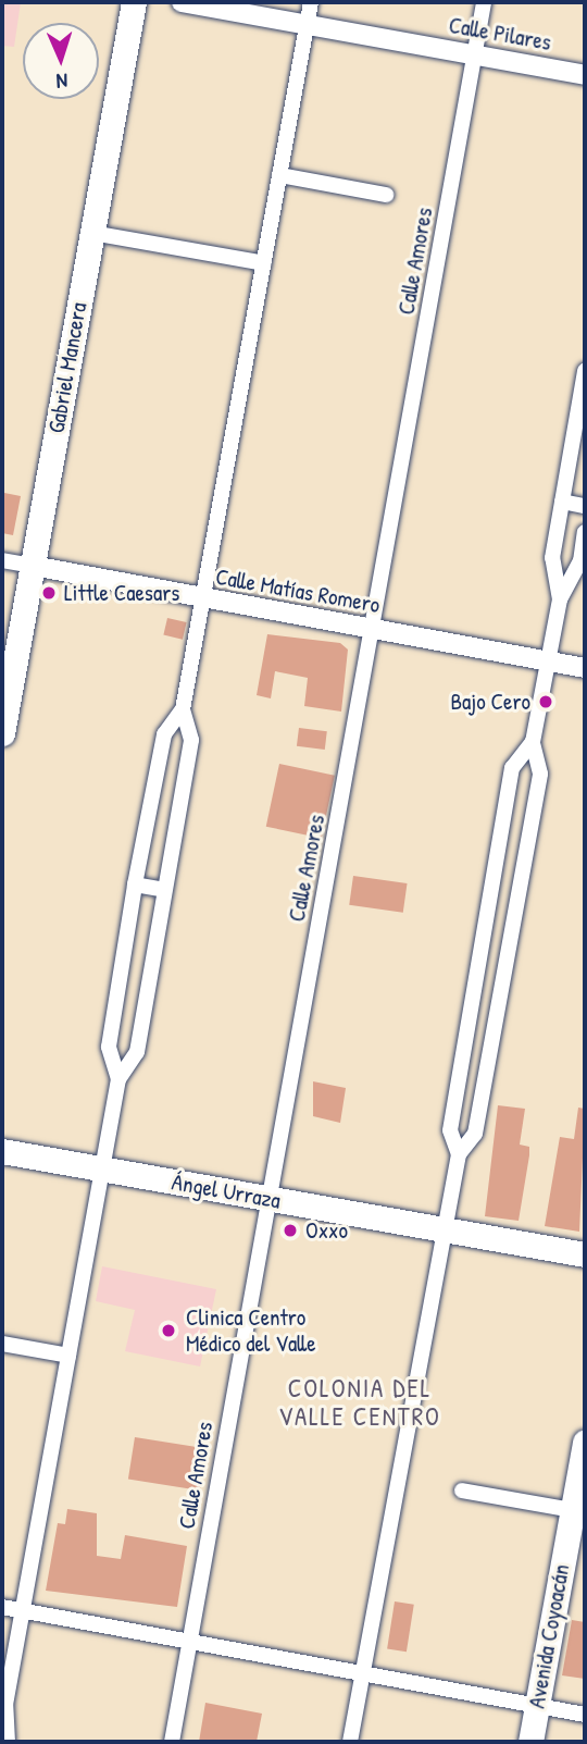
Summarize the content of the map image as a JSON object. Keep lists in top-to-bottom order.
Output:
{
  "streets": {
    "main road": ["Gabriel Mancera", "Ángel Urraza", "Avenida Coyoacán"],
    "street": ["Calle Pilares", "Calle Amores", "Calle Matías Romero"]
  },
  "crossings": [
    ["Calle Pilares", "Calle Amores"],
    ["Calle Amores", "Calle Matías Romero"],
    ["Calle Amores", "Ángel Urraza"],
    ["Gabriel Mancera", "Calle Matías Romero"]
  ],
  "districts": ["COLONIA DEL VALLE CENTRO"],
  "places": [
    "Little Caesars",
    "Bajo Cero",
    "Oxxo",
    "Clinica Centro Médico del Valle"
  ],
  "north": "bottom"
}
